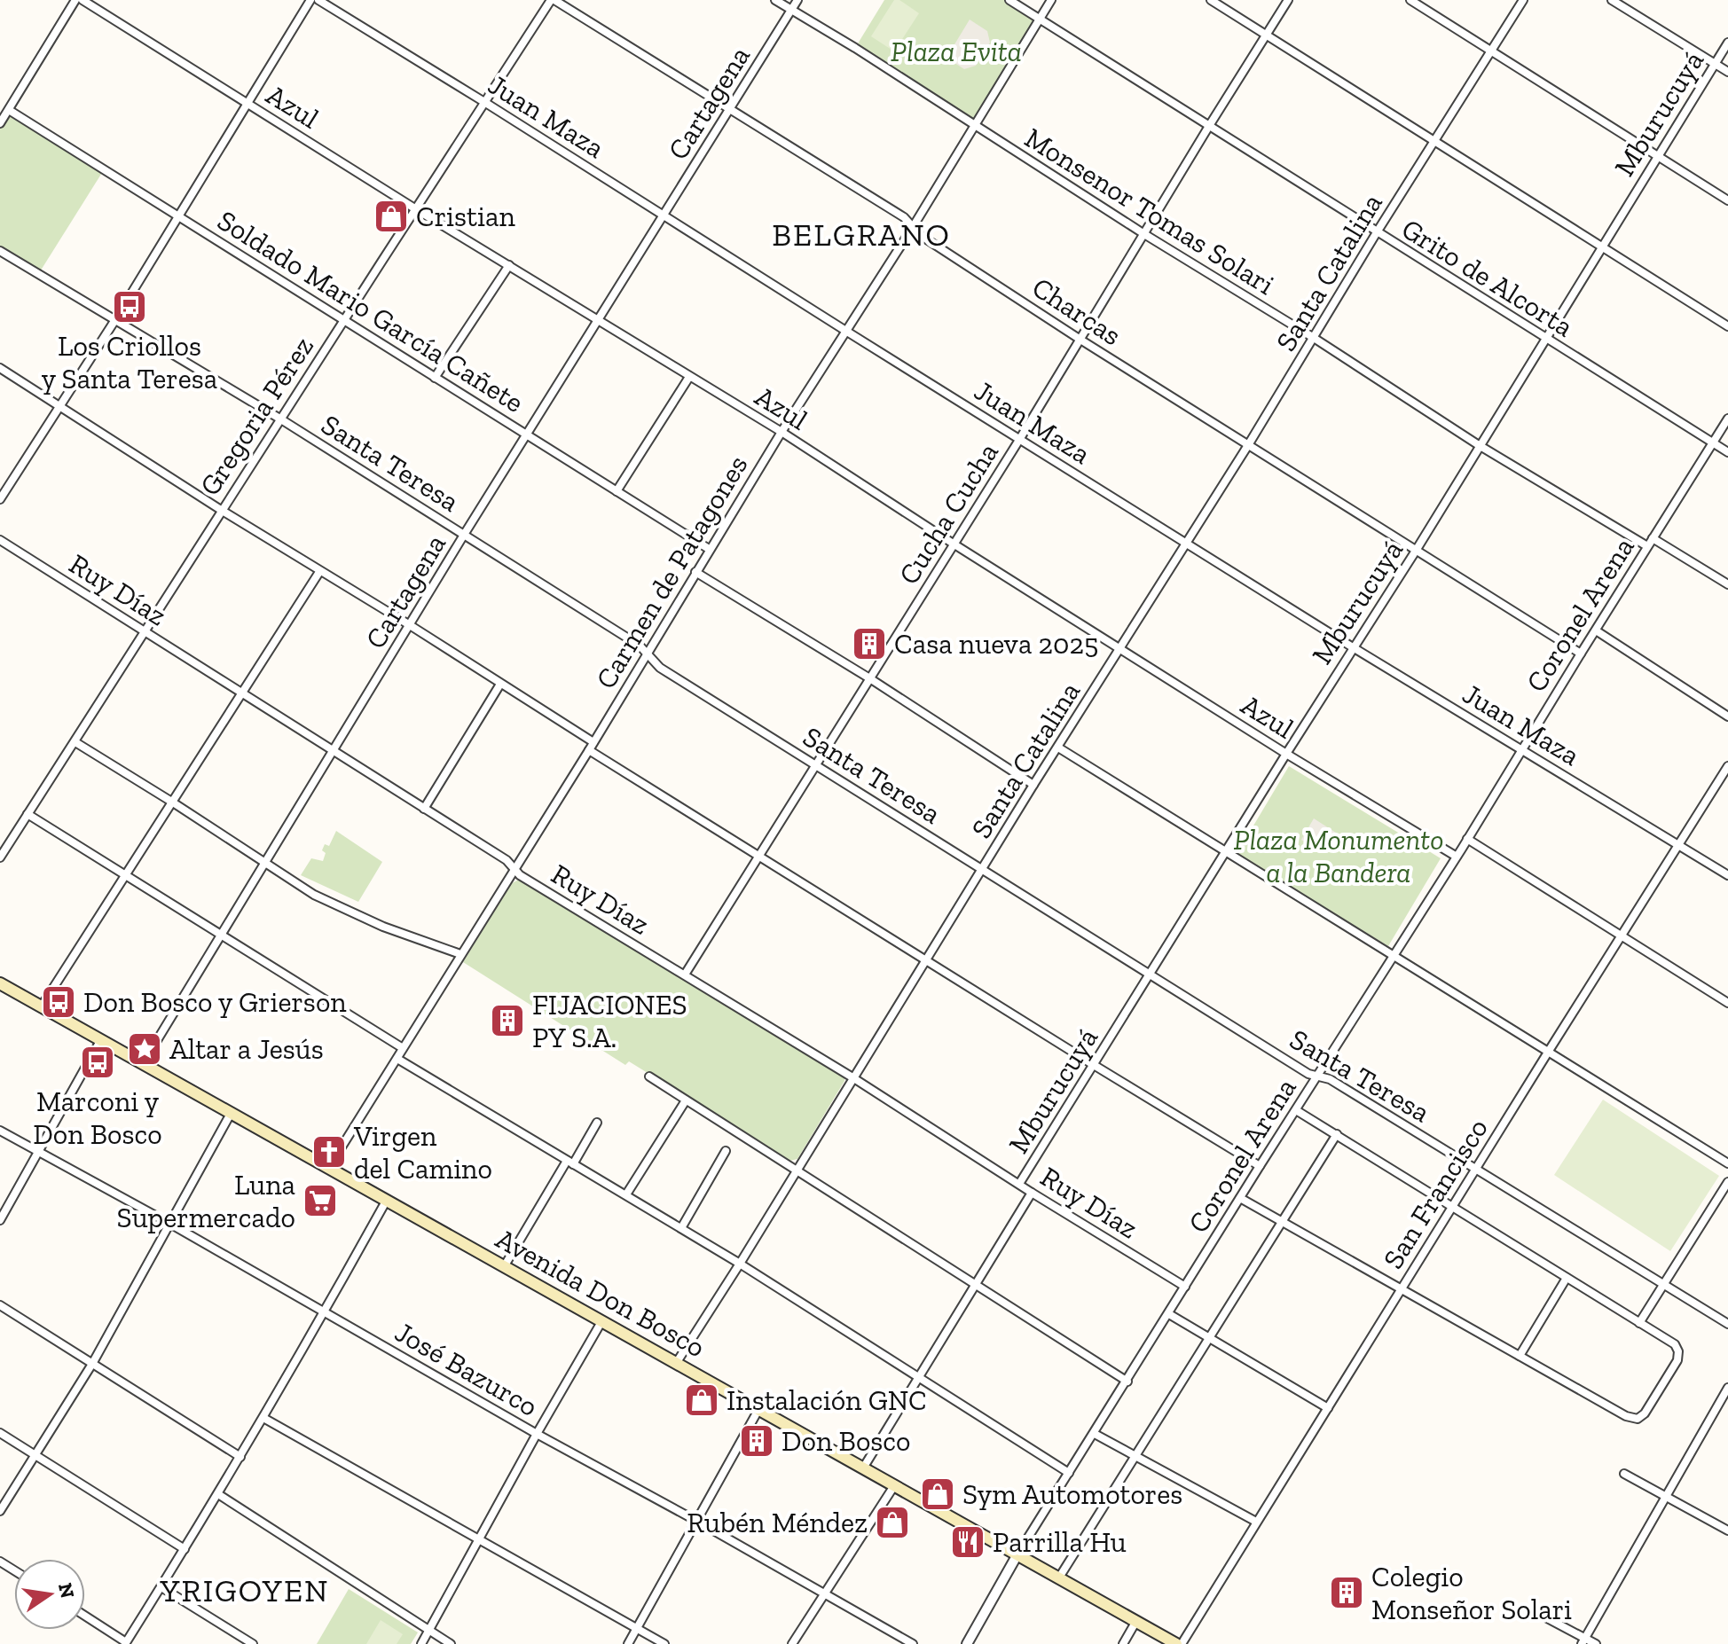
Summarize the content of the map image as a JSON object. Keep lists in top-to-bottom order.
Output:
{
  "streets": {
    "main road": ["Avenida Don Bosco"],
    "street": [
      "Cartagena",
      "Azul",
      "Mburucuyá",
      "Juan Maza",
      "Monsenor Tomas Solari",
      "Santa Catalina",
      "Grito de Alcorta",
      "Soldado Mario García Cañete",
      "Charcas",
      "Gregoria Pérez",
      "Santa Teresa",
      "Cucha Cucha",
      "Carmen de Patagones",
      "Ruy Díaz",
      "Coronel Arena",
      "San Francisco",
      "José Bazurco"
    ]
  },
  "crossings": [
    ["Cartagena", "Azul"],
    ["Cartagena", "Juan Maza"],
    ["Cartagena", "Monsenor Tomas Solari"],
    ["Cartagena", "Soldado Mario García Cañete"],
    ["Cartagena", "Charcas"],
    ["Cartagena", "Santa Teresa"],
    ["Cartagena", "Ruy Díaz"],
    ["Cartagena", "Avenida Don Bosco"],
    ["Azul", "Mburucuyá"],
    ["Azul", "Santa Catalina"],
    ["Azul", "Gregoria Pérez"],
    ["Azul", "Cucha Cucha"],
    ["Azul", "Carmen de Patagones"],
    ["Azul", "Coronel Arena"],
    ["Mburucuyá", "Juan Maza"],
    ["Mburucuyá", "Monsenor Tomas Solari"],
    ["Mburucuyá", "Grito de Alcorta"],
    ["Mburucuyá", "Charcas"],
    ["Mburucuyá", "Santa Teresa"],
    ["Mburucuyá", "Ruy Díaz"],
    ["Mburucuyá", "Avenida Don Bosco"],
    ["Juan Maza", "Santa Catalina"],
    ["Juan Maza", "Gregoria Pérez"],
    ["Juan Maza", "Cucha Cucha"],
    ["Juan Maza", "Carmen de Patagones"],
    ["Juan Maza", "Coronel Arena"],
    ["Juan Maza", "San Francisco"],
    ["Monsenor Tomas Solari", "Santa Catalina"],
    ["Monsenor Tomas Solari", "Cucha Cucha"],
    ["Monsenor Tomas Solari", "Carmen de Patagones"],
    ["Monsenor Tomas Solari", "Coronel Arena"],
    ["Santa Catalina", "Grito de Alcorta"],
    ["Santa Catalina", "Charcas"],
    ["Santa Catalina", "Santa Teresa"],
    ["Santa Catalina", "Ruy Díaz"],
    ["Santa Catalina", "Avenida Don Bosco"],
    ["Grito de Alcorta", "Cucha Cucha"],
    ["Grito de Alcorta", "Carmen de Patagones"],
    ["Grito de Alcorta", "Coronel Arena"],
    ["Soldado Mario García Cañete", "Gregoria Pérez"],
    ["Soldado Mario García Cañete", "Carmen de Patagones"],
    ["Charcas", "Gregoria Pérez"],
    ["Charcas", "Cucha Cucha"],
    ["Charcas", "Carmen de Patagones"],
    ["Charcas", "Coronel Arena"],
    ["Gregoria Pérez", "Santa Teresa"],
    ["Gregoria Pérez", "Ruy Díaz"],
    ["Santa Teresa", "Cucha Cucha"],
    ["Santa Teresa", "Carmen de Patagones"],
    ["Santa Teresa", "Coronel Arena"],
    ["Santa Teresa", "San Francisco"],
    ["Cucha Cucha", "Ruy Díaz"],
    ["Carmen de Patagones", "Ruy Díaz"],
    ["Carmen de Patagones", "Avenida Don Bosco"],
    ["Ruy Díaz", "Coronel Arena"],
    ["Coronel Arena", "Avenida Don Bosco"],
    ["San Francisco", "Avenida Don Bosco"]
  ],
  "districts": ["BELGRANO", "YRIGOYEN"],
  "parks": ["Plaza Evita", "Plaza Monumento a la Bandera"],
  "places": {
    "shop": [
      "Cristian",
      "Instalación GNC",
      "Sym Automotores",
      "Rubén Méndez"
    ],
    "bus stop": ["Los Criollos y Santa Teresa", "Don Bosco y Grierson", "Marconi y Don Bosco"],
    "building": [
      "Casa nueva 2025",
      "FIJACIONES PY S.A.",
      "Don Bosco",
      "Colegio Monseñor Solari"
    ],
    "place": ["Altar a Jesús"],
    "church": ["Virgen del Camino"],
    "supermarket": ["Luna Supermercado"],
    "restaurant": ["Parrilla Hu"]
  },
  "north": "right"
}
